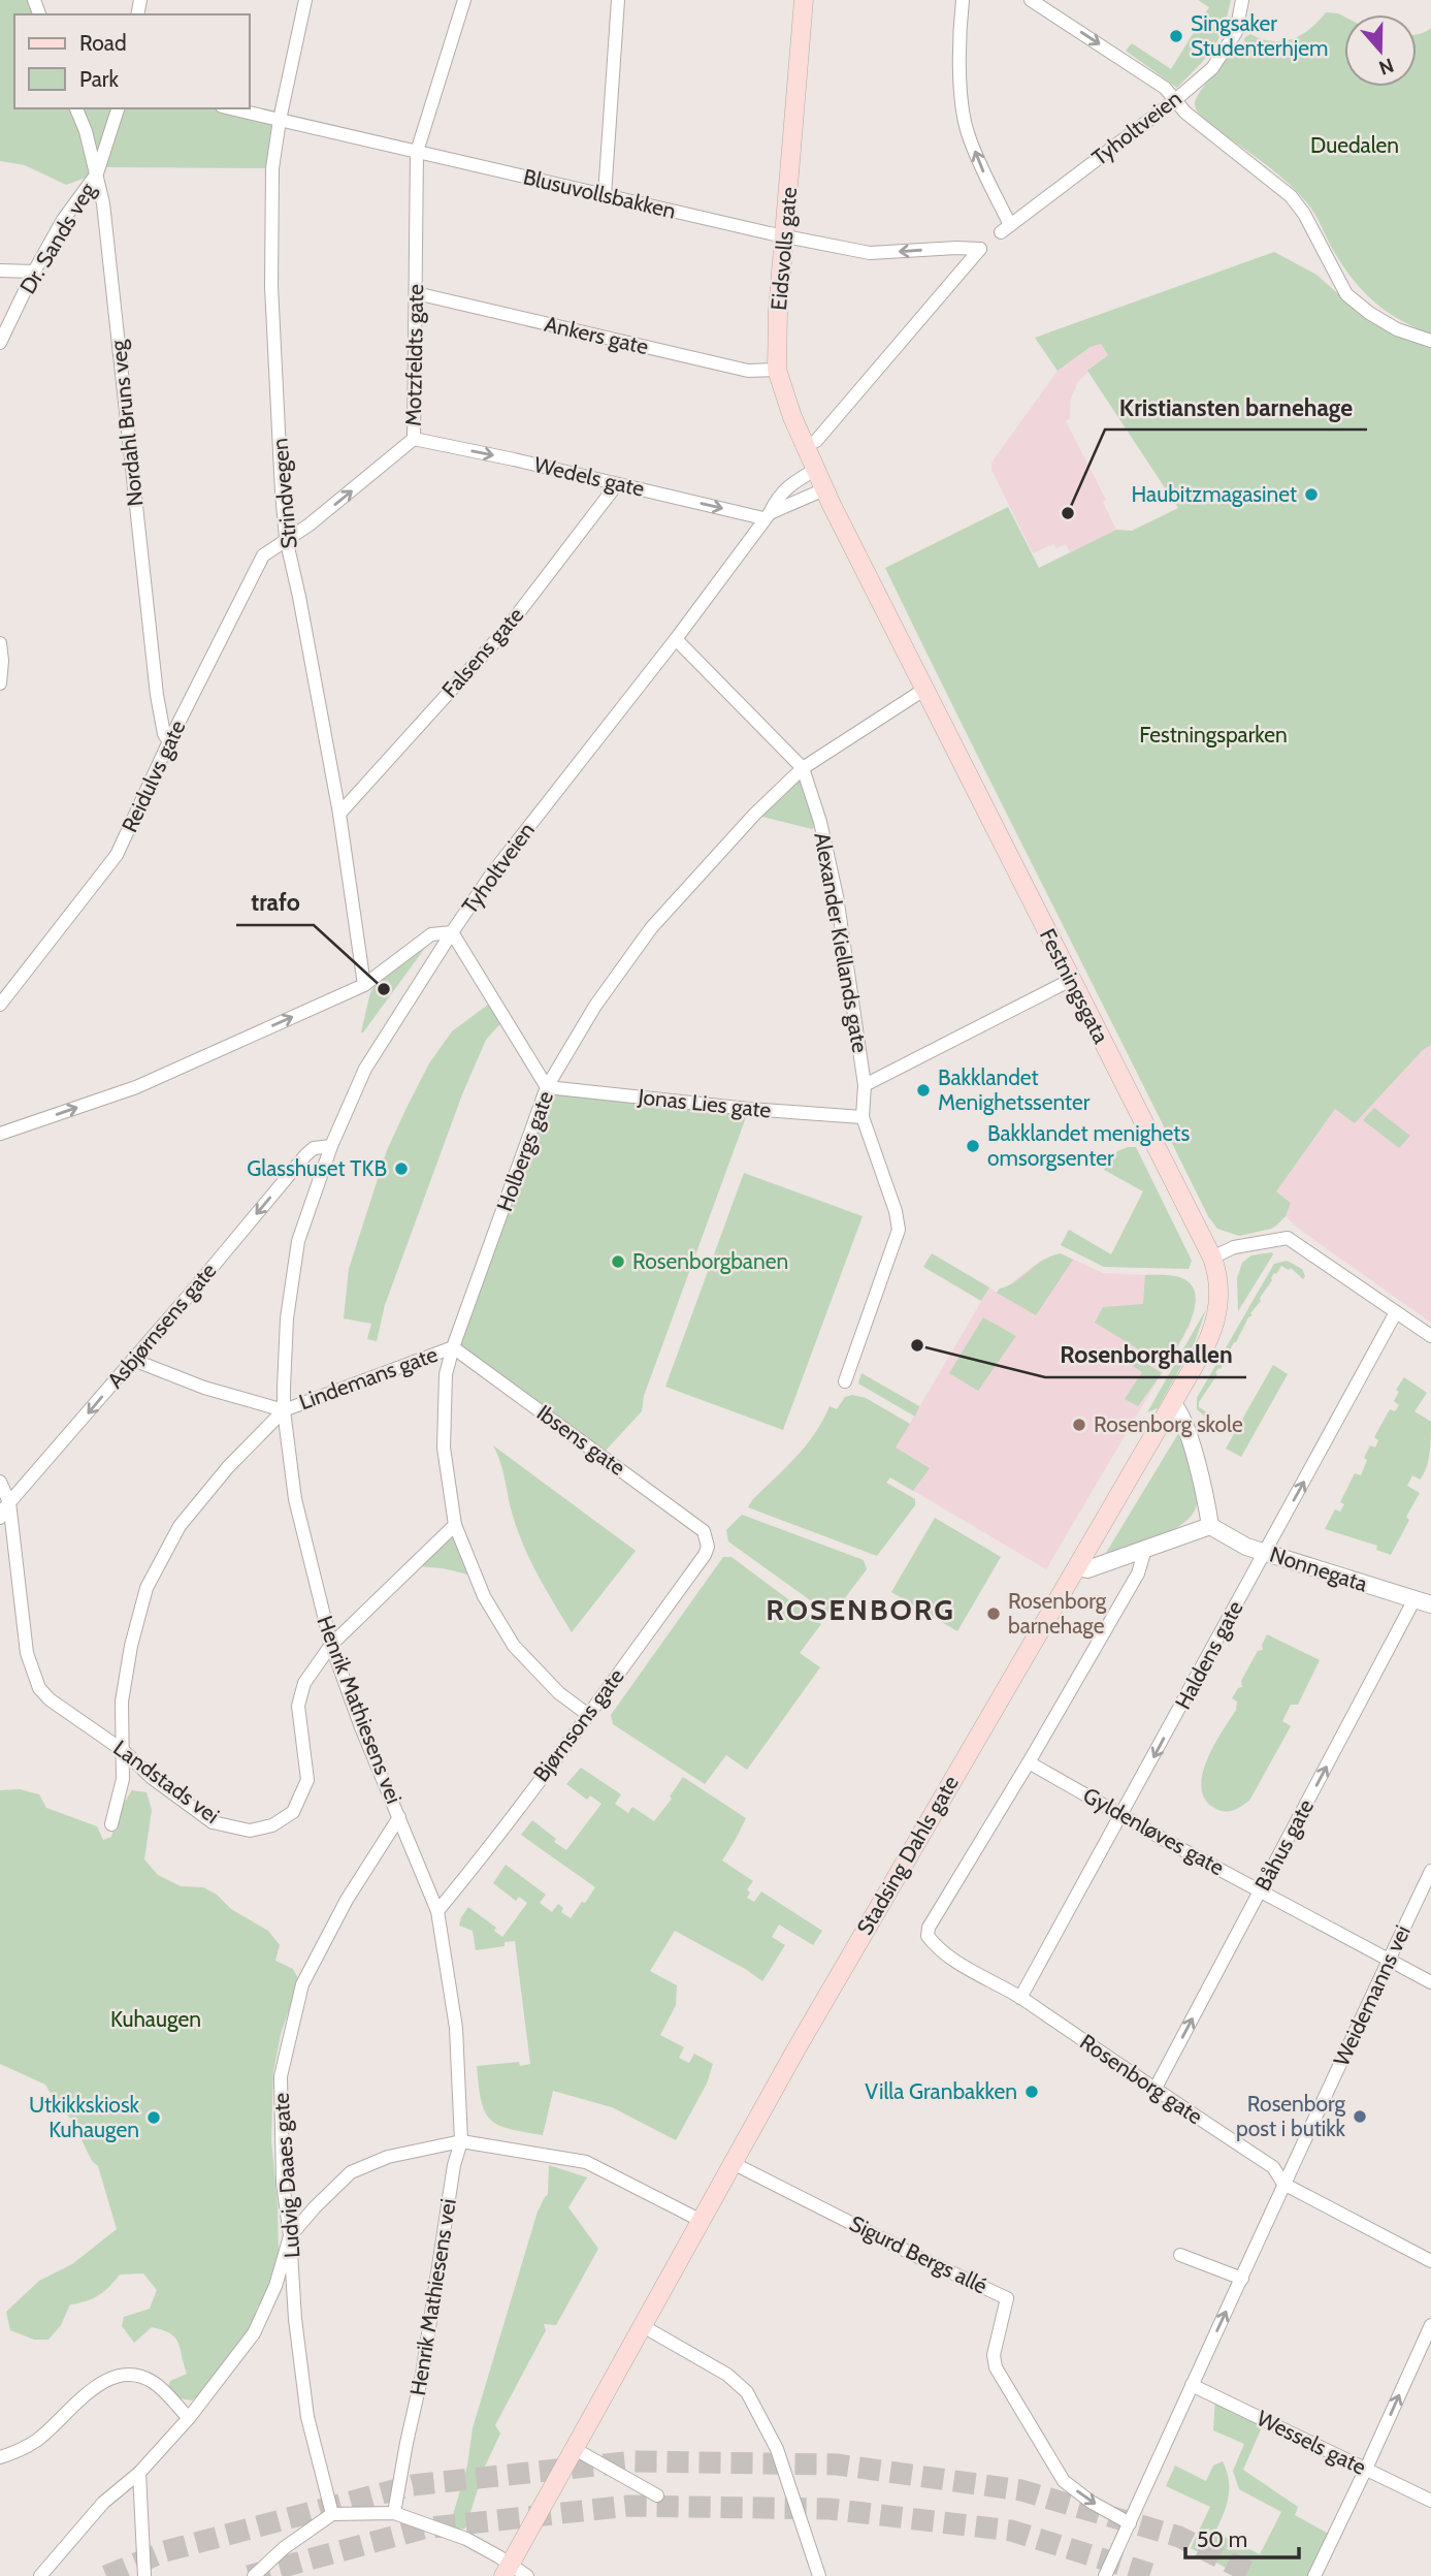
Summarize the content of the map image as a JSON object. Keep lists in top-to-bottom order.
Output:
{
  "streets": {
    "main road": ["Eidsvolls gate", "Festningsgata", "Stadsing Dahls gate"],
    "street": [
      "Tyholtveien",
      "Blusuvollsbakken",
      "Dr. Sands veg",
      "Ankers gate",
      "Motzfeldts gate",
      "Nordahl Bruns veg",
      "Wedels gate",
      "Strindvegen",
      "Falsens gate",
      "Reidulvs gate",
      "Alexander Kiellands gate",
      "Jonas Lies gate",
      "Holbergs gate",
      "Asbjørnsens gate",
      "Lindemans gate",
      "Ibsens gate",
      "Nonnegata",
      "Haldens gate",
      "Henrik Mathiesens vei",
      "Bjørnsons gate",
      "Landstads vei",
      "Gyldenløves gate",
      "Båhus gate",
      "Weidemanns vei",
      "Rosenborg gate",
      "Ludvig Daaes gate",
      "Sigurd Bergs allé",
      "Wessels gate"
    ]
  },
  "crossings": [
    ["Tyholtveien", "Eidsvolls gate"],
    ["Tyholtveien", "Wedels gate"],
    ["Tyholtveien", "Strindvegen"],
    ["Tyholtveien", "Alexander Kiellands gate"],
    ["Tyholtveien", "Henrik Mathiesens vei"],
    ["Blusuvollsbakken", "Eidsvolls gate"],
    ["Blusuvollsbakken", "Motzfeldts gate"],
    ["Blusuvollsbakken", "Strindvegen"],
    ["Dr. Sands veg", "Nordahl Bruns veg"],
    ["Eidsvolls gate", "Ankers gate"],
    ["Eidsvolls gate", "Festningsgata"],
    ["Ankers gate", "Motzfeldts gate"],
    ["Motzfeldts gate", "Wedels gate"],
    ["Motzfeldts gate", "Strindvegen"],
    ["Motzfeldts gate", "Reidulvs gate"],
    ["Nordahl Bruns veg", "Reidulvs gate"],
    ["Wedels gate", "Falsens gate"],
    ["Strindvegen", "Falsens gate"],
    ["Strindvegen", "Reidulvs gate"],
    ["Alexander Kiellands gate", "Jonas Lies gate"],
    ["Alexander Kiellands gate", "Holbergs gate"],
    ["Festningsgata", "Holbergs gate"],
    ["Festningsgata", "Stadsing Dahls gate"],
    ["Jonas Lies gate", "Holbergs gate"],
    ["Holbergs gate", "Lindemans gate"],
    ["Holbergs gate", "Ibsens gate"],
    ["Holbergs gate", "Bjørnsons gate"],
    ["Holbergs gate", "Landstads vei"],
    ["Asbjørnsens gate", "Lindemans gate"],
    ["Asbjørnsens gate", "Henrik Mathiesens vei"],
    ["Asbjørnsens gate", "Landstads vei"],
    ["Lindemans gate", "Ibsens gate"],
    ["Lindemans gate", "Henrik Mathiesens vei"],
    ["Lindemans gate", "Landstads vei"],
    ["Ibsens gate", "Bjørnsons gate"],
    ["Nonnegata", "Haldens gate"],
    ["Nonnegata", "Båhus gate"],
    ["Haldens gate", "Gyldenløves gate"],
    ["Haldens gate", "Rosenborg gate"],
    ["Henrik Mathiesens vei", "Bjørnsons gate"],
    ["Henrik Mathiesens vei", "Landstads vei"],
    ["Henrik Mathiesens vei", "Ludvig Daaes gate"],
    ["Gyldenløves gate", "Båhus gate"],
    ["Gyldenløves gate", "Weidemanns vei"],
    ["Gyldenløves gate", "Rosenborg gate"],
    ["Båhus gate", "Rosenborg gate"],
    ["Stadsing Dahls gate", "Sigurd Bergs allé"],
    ["Weidemanns vei", "Rosenborg gate"],
    ["Weidemanns vei", "Sigurd Bergs allé"],
    ["Weidemanns vei", "Wessels gate"]
  ],
  "one_way": [
    "Wedels gate",
    "Asbjørnsens gate",
    "Båhus gate",
    "Sigurd Bergs allé"
  ],
  "districts": ["ROSENBORG"],
  "parks": ["Duedalen", "Festningsparken", "Kuhaugen"],
  "places": [
    "Singsaker Studenterhjem",
    "Haubitzmagasinet",
    "Kristiansten barnehage",
    "trafo",
    "Bakklandet Menighetssenter",
    "Bakklandet menighets omsorgsenter",
    "Glasshuset TKB",
    "Rosenborgbanen",
    "Rosenborghallen",
    "Rosenborg skole",
    "Rosenborg barnehage",
    "Villa Granbakken",
    "Rosenborg post i butikk",
    "Utkikkskiosk Kuhaugen"
  ],
  "legend": ["Road", "Park"],
  "scale_bar": "50 m",
  "north": "bottom"
}
